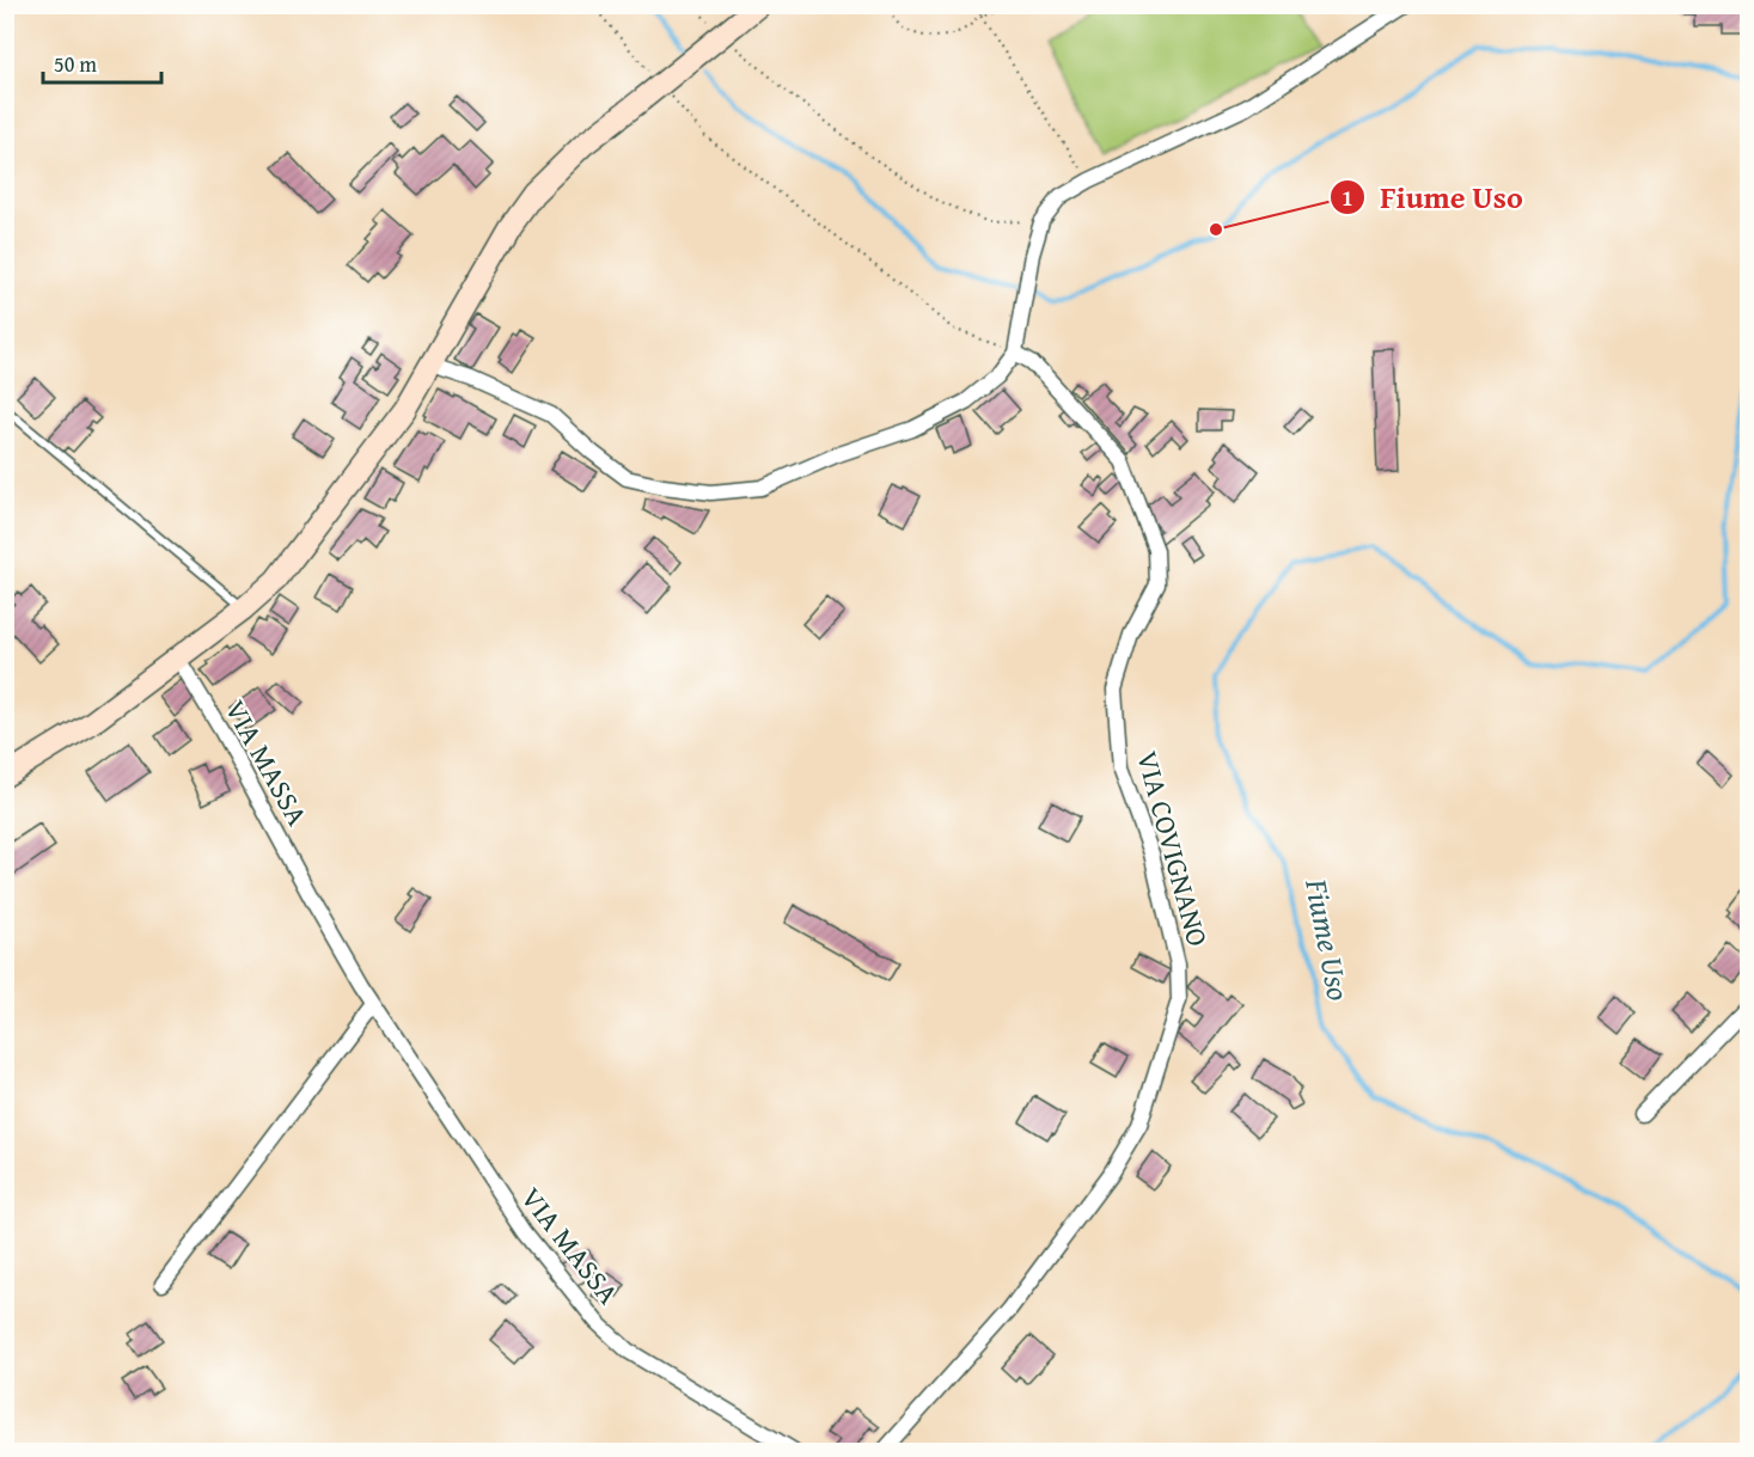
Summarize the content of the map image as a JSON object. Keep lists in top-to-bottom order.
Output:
{
  "streets": {
    "street": ["VIA MASSA", "VIA COVIGNANO"]
  },
  "water": ["Fiume Uso"],
  "places": ["Fiume Uso"],
  "scale_bar": "50 m"
}
